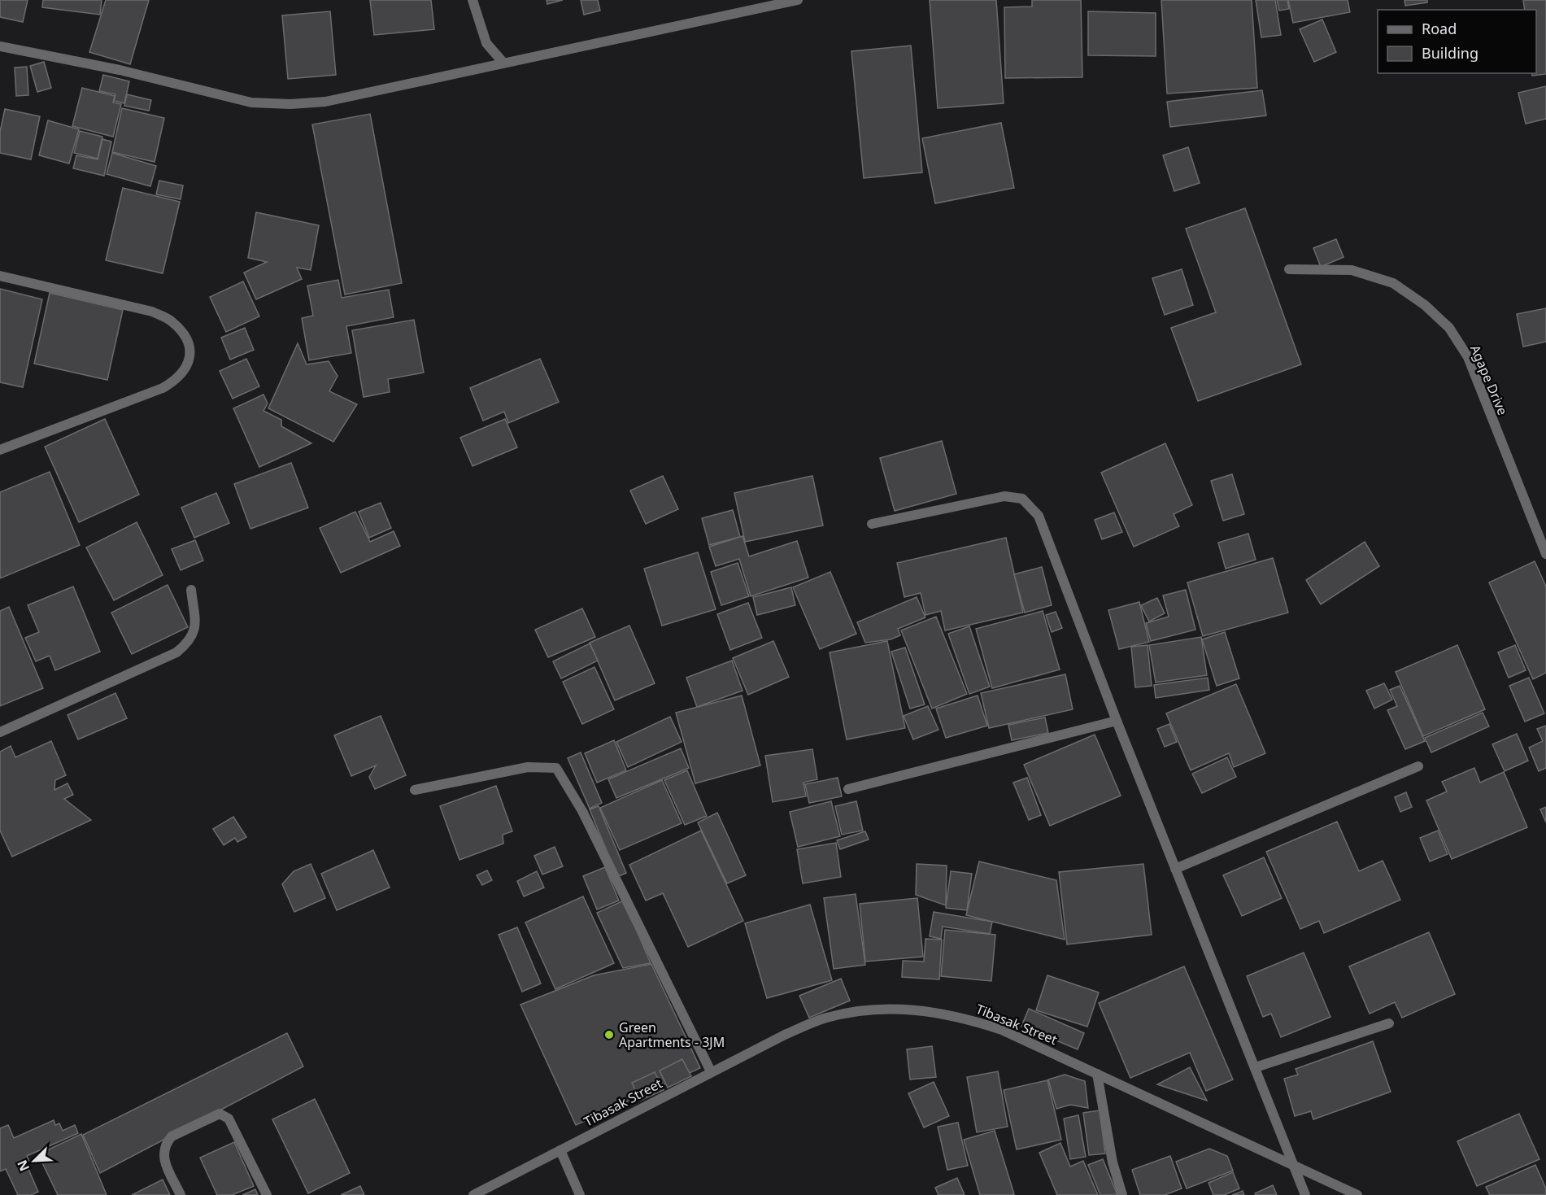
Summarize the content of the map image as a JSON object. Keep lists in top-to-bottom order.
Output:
{
  "streets": {
    "street": ["Agape Drive", "Tibasak Street"]
  },
  "places": ["Green Apartments - 3JM"],
  "legend": ["Road", "Building"],
  "north": "bottom left"
}
